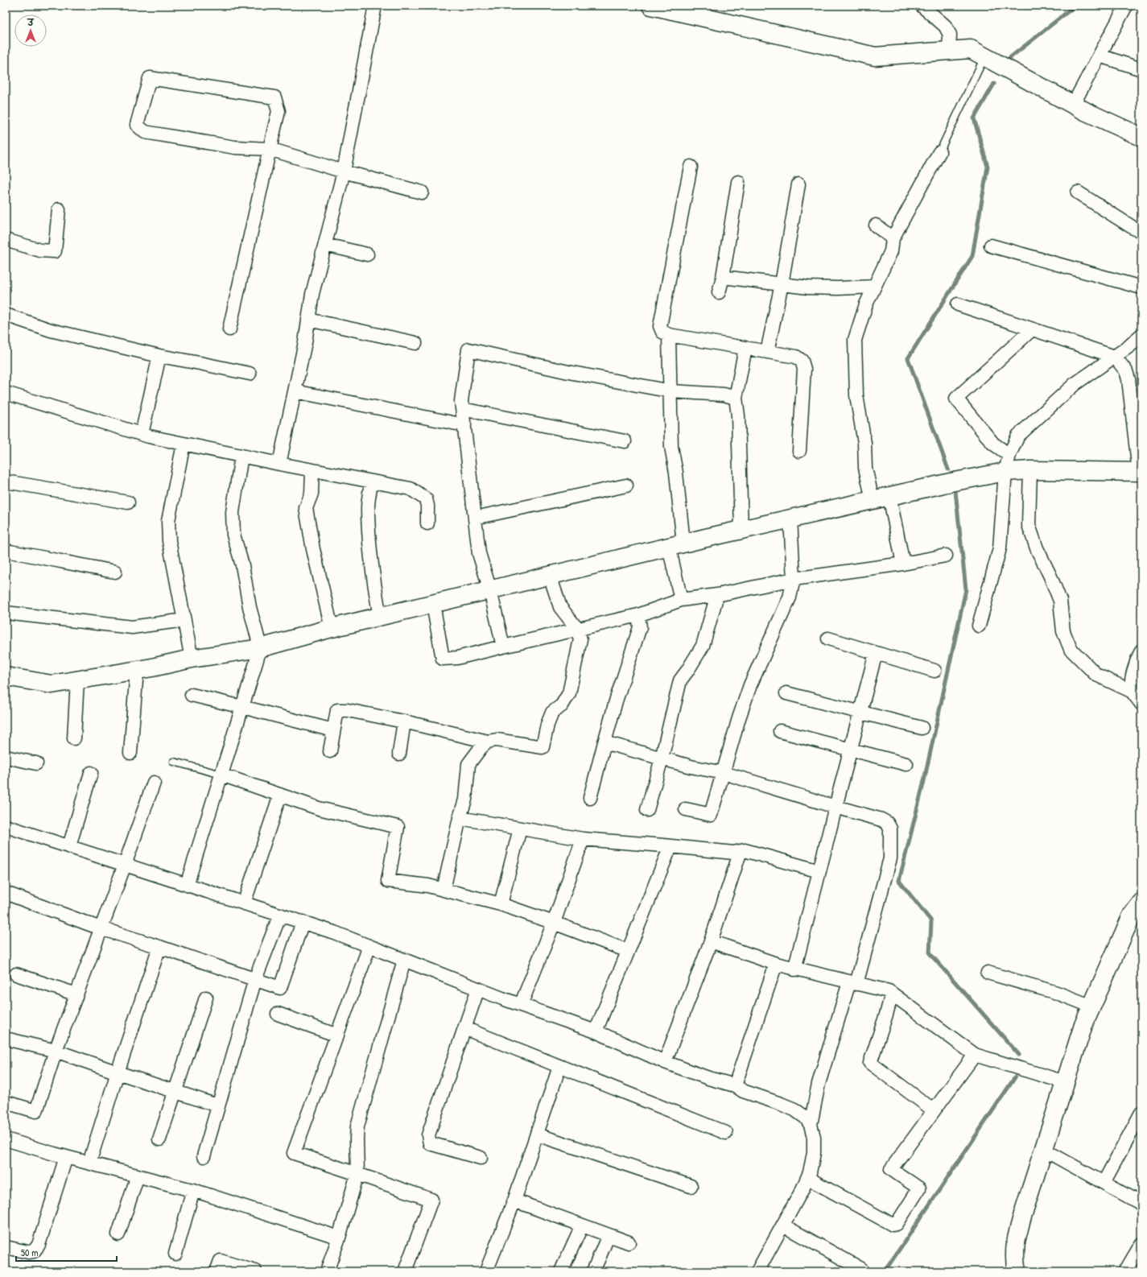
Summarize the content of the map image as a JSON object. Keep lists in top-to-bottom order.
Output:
{
  "scale_bar": "50 m",
  "north": "top"
}
